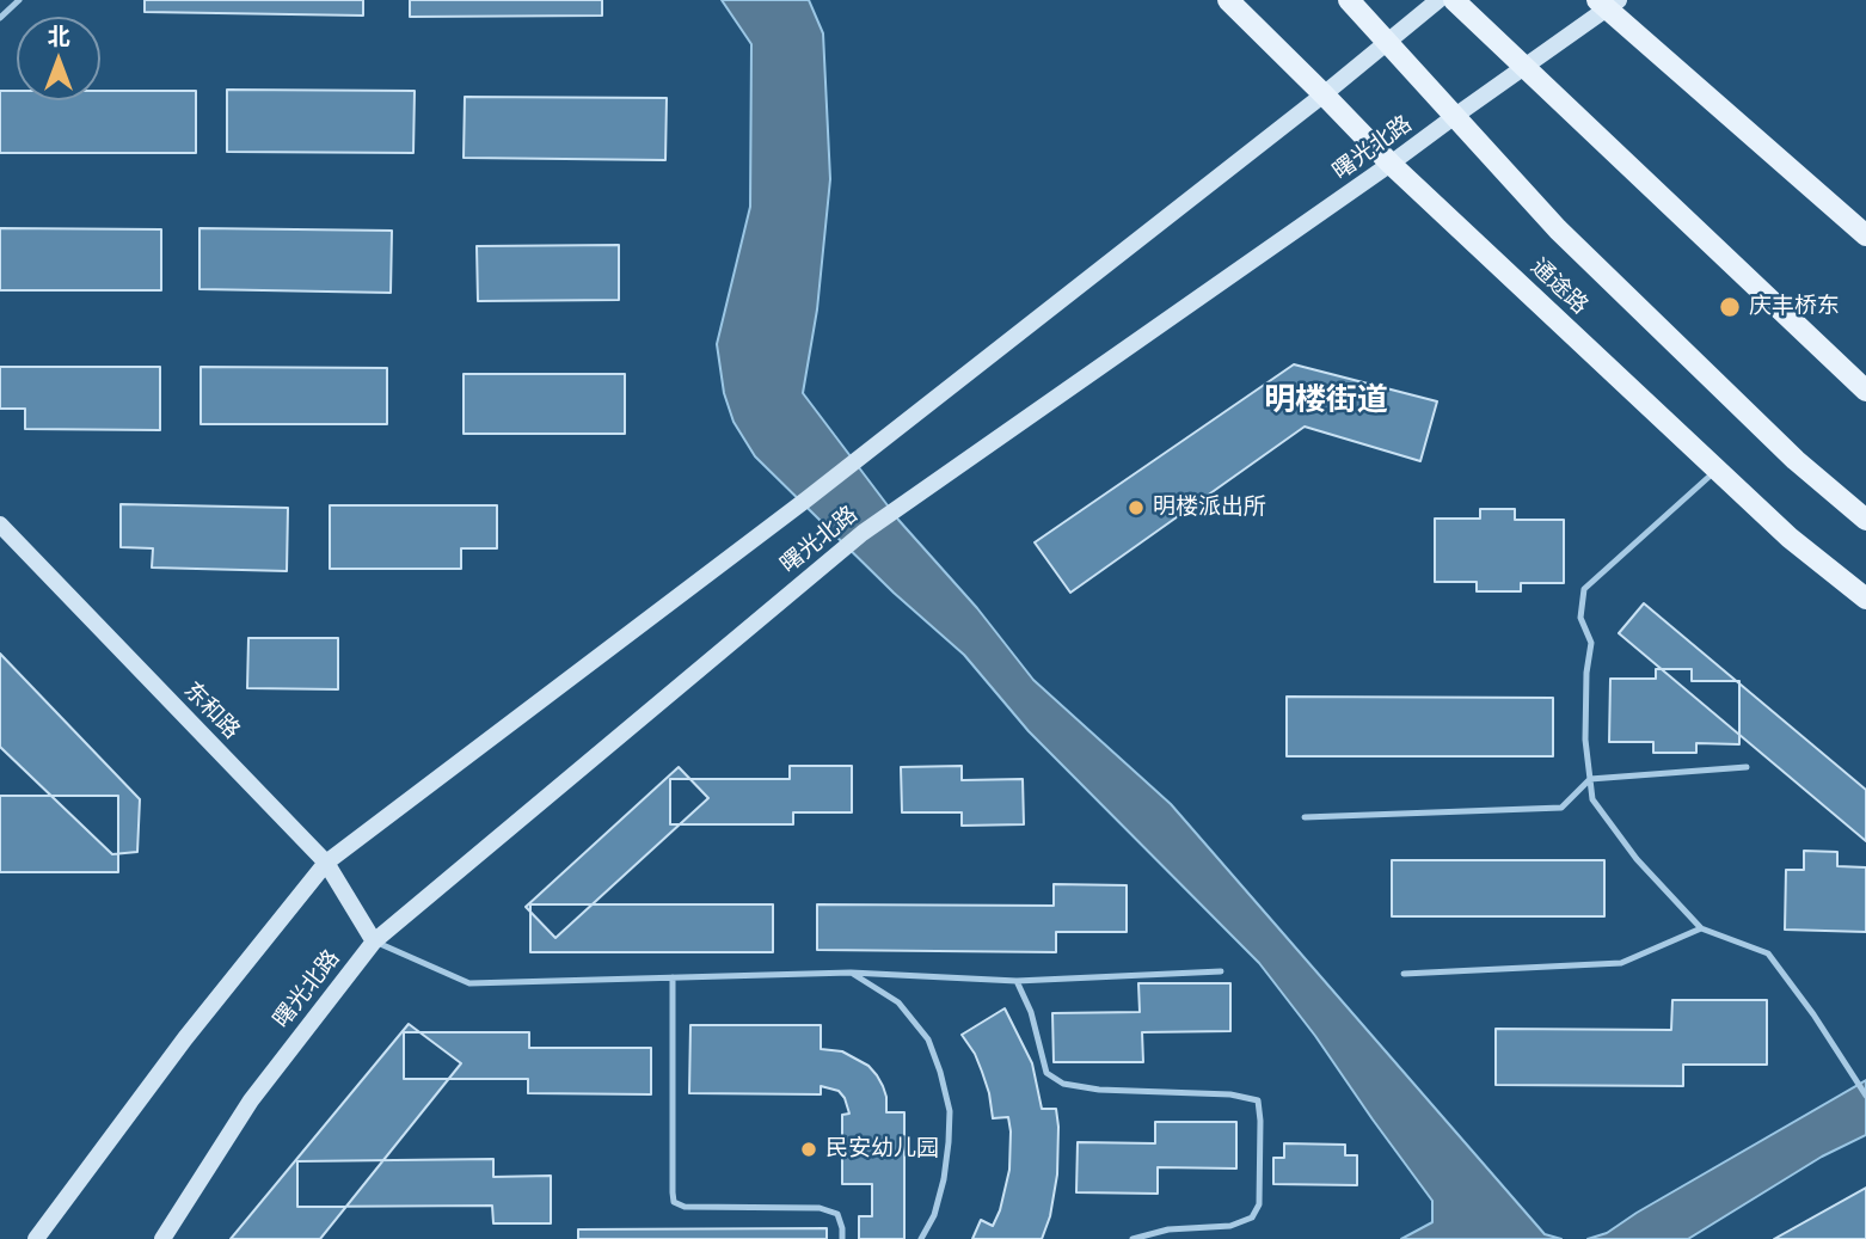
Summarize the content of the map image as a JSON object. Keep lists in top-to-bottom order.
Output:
{
  "streets": {
    "main road": ["曙光北路", "通途路", "东和路"]
  },
  "crossings": [
    ["曙光北路", "通途路"],
    ["曙光北路", "东和路"]
  ],
  "districts": ["明楼街道"],
  "places": ["庆丰桥东", "明楼派出所", "民安幼儿园"],
  "north": "top"
}
